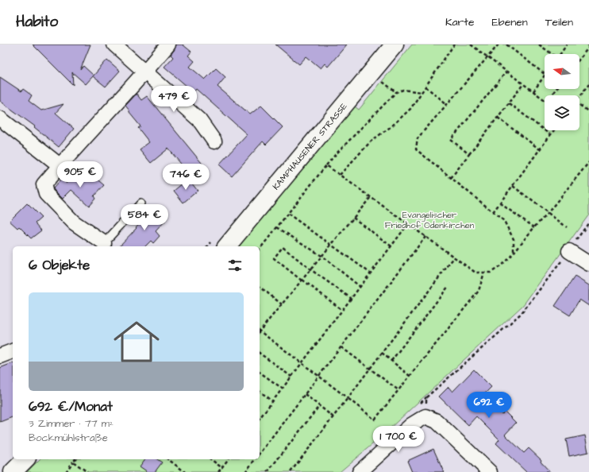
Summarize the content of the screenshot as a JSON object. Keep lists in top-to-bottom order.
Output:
{
  "streets": {
    "main road": ["KAMPHAUSENER STRASSE"]
  },
  "parks": ["Evangelischer Friedhof Odenkirchen"],
  "north": "left",
  "page": {
    "header": "Habito",
    "nav": ["Karte", "Ebenen", "Teilen"],
    "price": [
      "479 €",
      "905 €",
      "746 €",
      "584 €",
      "692 €",
      "1 700 €"
    ],
    "heading": "6 Objekte",
    "list": [
      {
        "name": "692 €/Monat",
        "note": "3 Zimmer · 77 m² · Bockmühlstraße"
      }
    ]
  }
}
